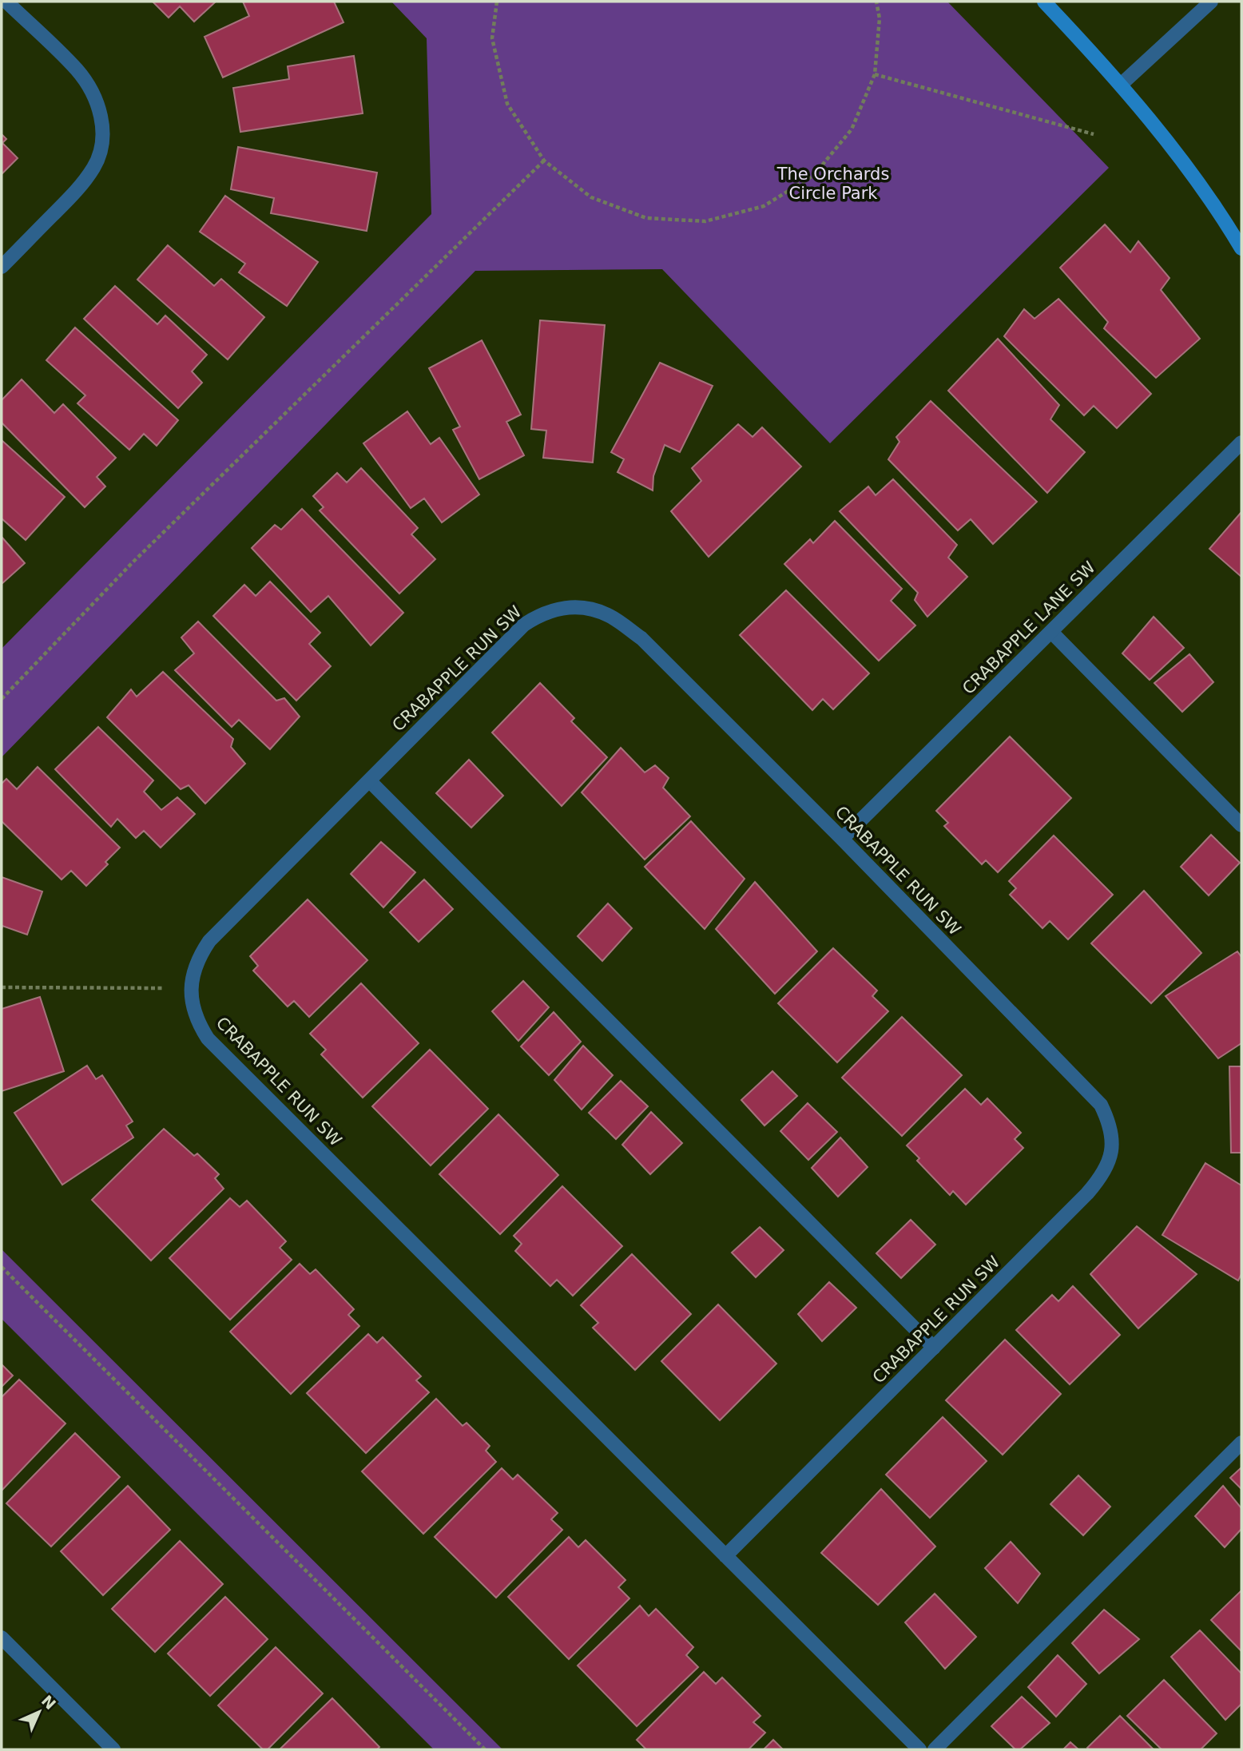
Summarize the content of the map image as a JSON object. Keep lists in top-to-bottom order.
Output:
{
  "streets": {
    "street": ["CRABAPPLE LANE SW", "CRABAPPLE RUN SW"]
  },
  "crossings": [
    ["CRABAPPLE LANE SW", "CRABAPPLE RUN SW"]
  ],
  "parks": ["The Orchards Circle Park"],
  "north": "top right"
}
